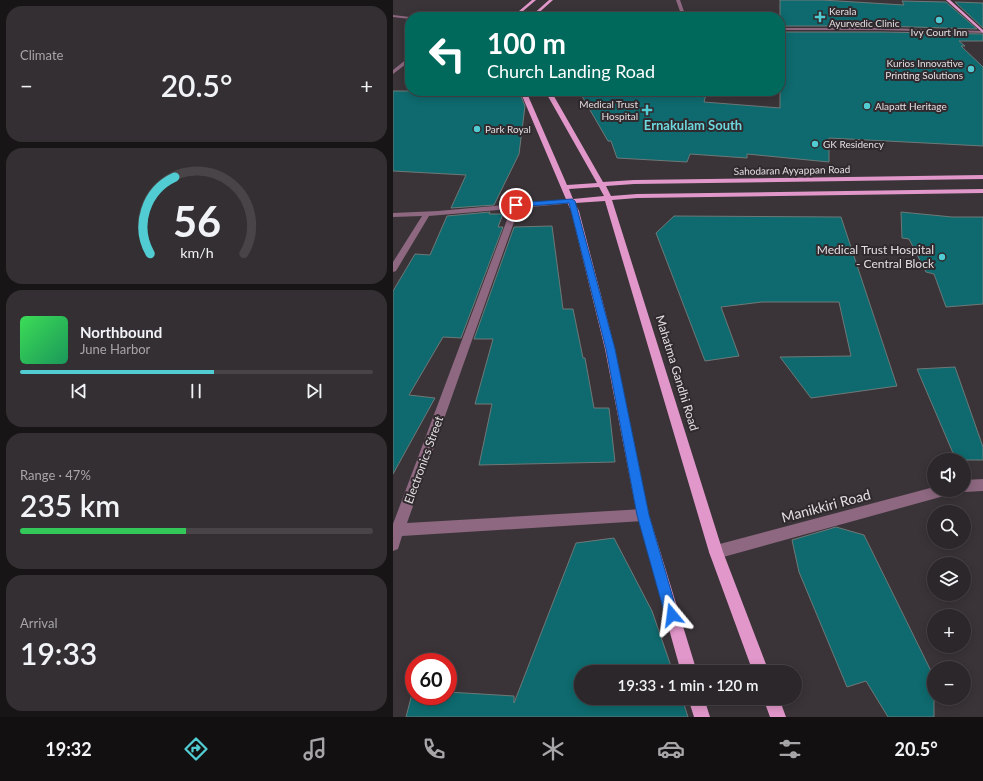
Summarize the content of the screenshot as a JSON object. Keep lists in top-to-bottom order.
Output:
{
  "streets": {
    "main road": ["Sahodaran Ayyappan Road", "Mahatma Gandhi Road"],
    "street": ["Electronics Street", "Manikkiri Road"]
  },
  "crossings": [
    ["Sahodaran Ayyappan Road", "Mahatma Gandhi Road"],
    ["Mahatma Gandhi Road", "Manikkiri Road"]
  ],
  "districts": ["Ernakulam South"],
  "places": {
    "health": ["Kerala Ayurvedic Clinic", "Medical Trust Hospital"],
    "other": [
      "Ivy Court Inn",
      "Kurios Innovative Printing Solutions",
      "Alapatt Heritage",
      "Park Royal",
      "GK Residency",
      "Medical Trust Hospital - Central Block"
    ]
  },
  "page": {
    "tile": [
      "Climate",
      ["Range · 47%", "235 km"],
      ["Arrival", "19:33"]
    ],
    "turn": ["100 m", "Church Landing Road"],
    "heat": ["−", "20.5°", "+"],
    "song": ["Northbound", "June Harbor"],
    "map_buttons": ["+", "−"],
    "limit": "60",
    "trip": "19:33 · 1 min · 120 m",
    "tabs": ["19:32", "20.5°"],
    "gauge": ["56", "km/h"]
  }
}
